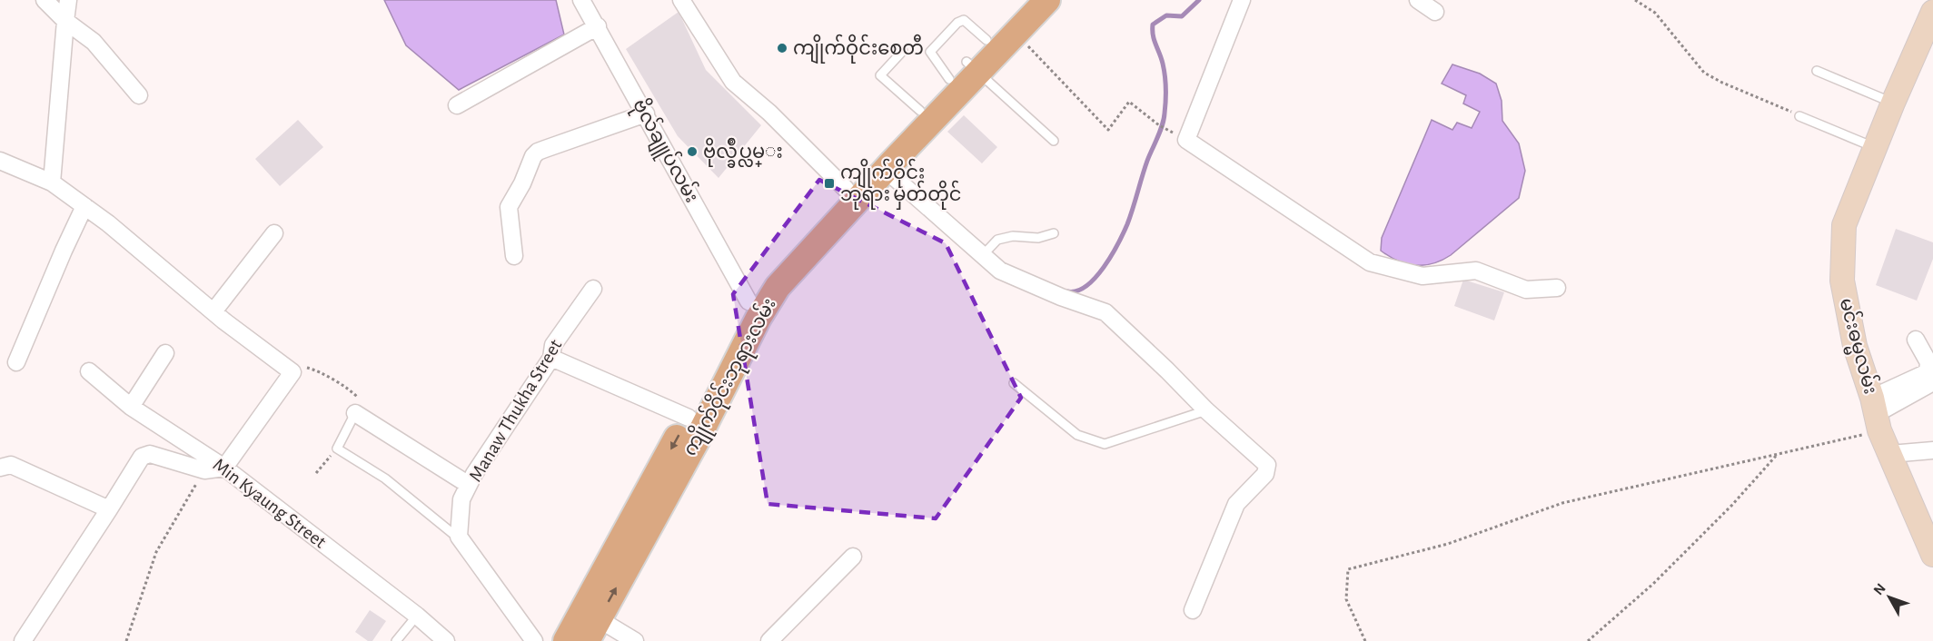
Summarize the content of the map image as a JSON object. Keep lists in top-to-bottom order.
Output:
{
  "streets": {
    "main road": ["မင်းဓမ္မလမ်း", "ကျိုက်ဝိုင်းဘုရားလမ်း"],
    "street": ["ဗိုလ်ချူပ်လမ်း", "Manaw Thukha Street", "Min Kyaung Street"]
  },
  "crossings": [
    ["ဗိုလ်ချူပ်လမ်း", "ကျိုက်ဝိုင်းဘုရားလမ်း"]
  ],
  "places": {
    "other": ["ကျိုက်ဝိုင်းစေတီ", "ဗိုလ္ခ်ဳပ္လမ္း"],
    "transit": ["ကျိုက်ဝိုင်း ဘုရား မှတ်တိုင်"]
  },
  "north": "top left"
}
